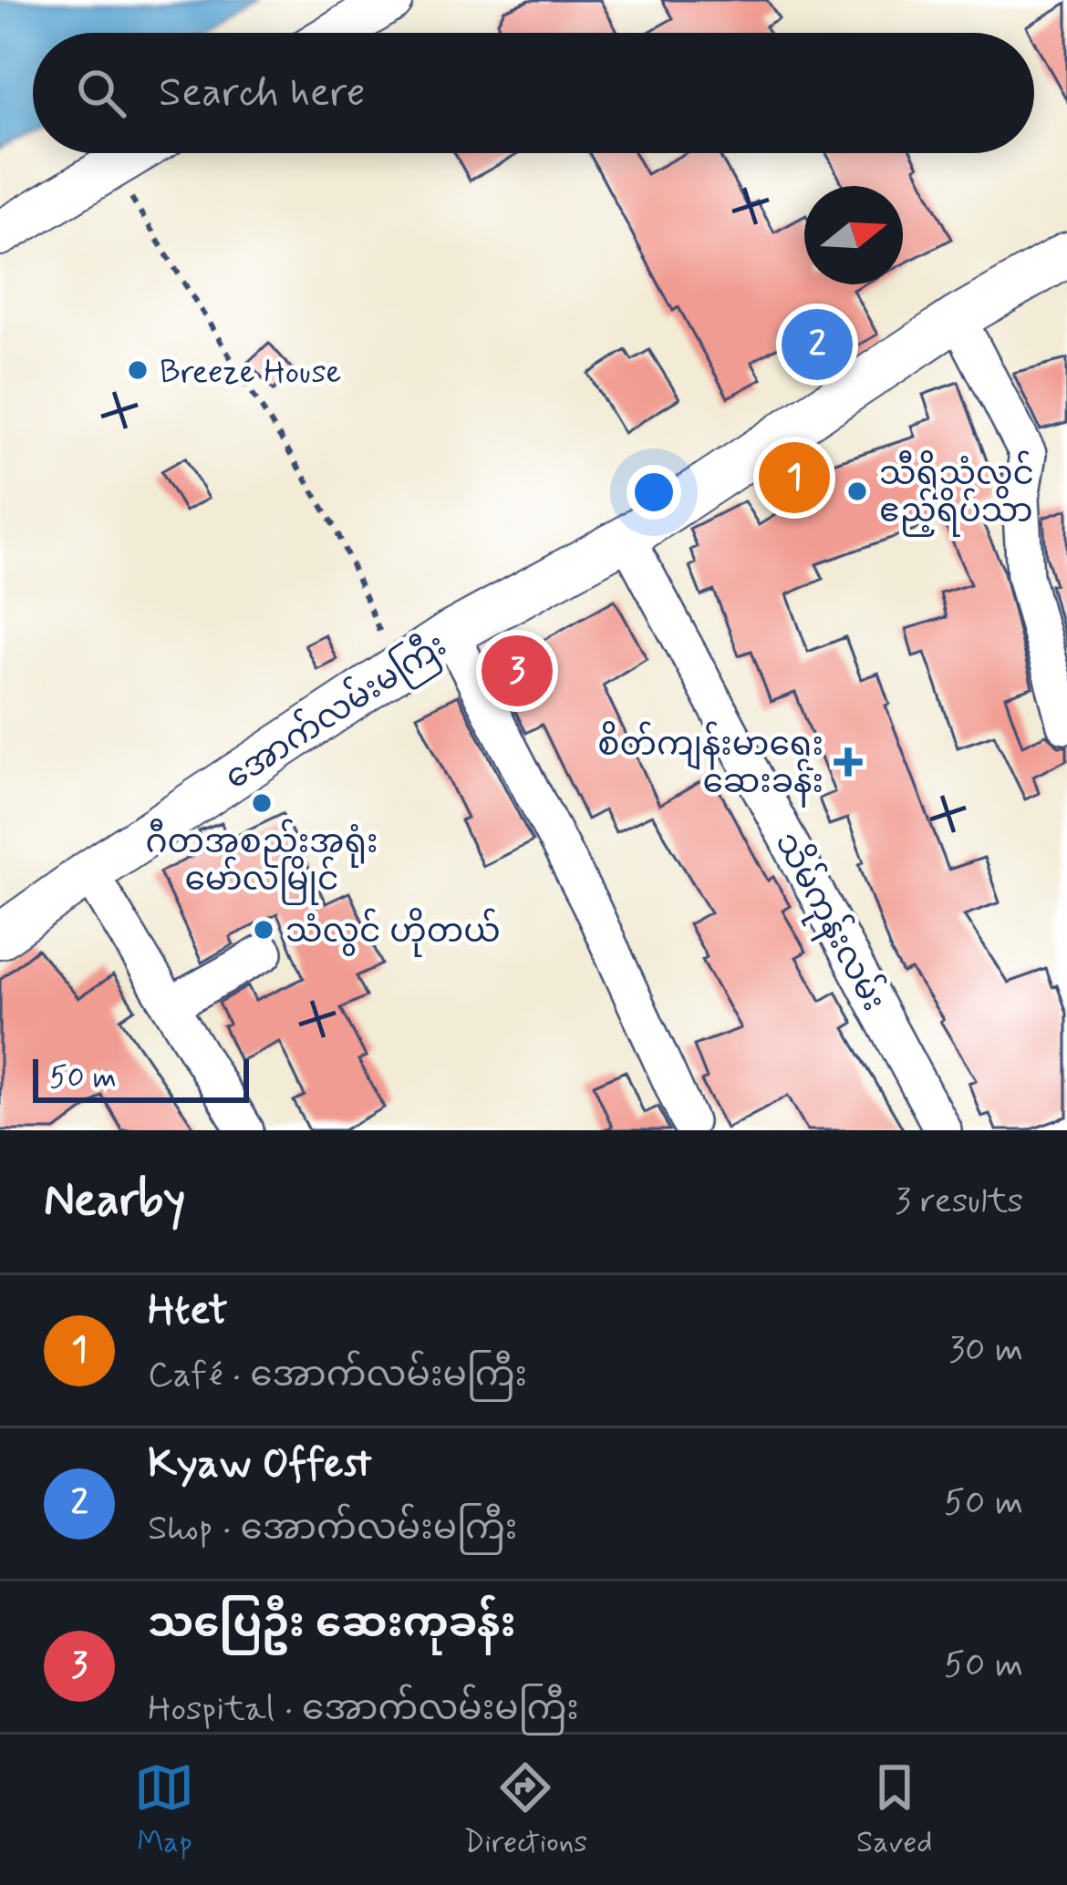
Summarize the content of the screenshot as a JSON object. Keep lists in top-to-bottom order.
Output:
{
  "streets": {
    "main road": ["အောက်လမ်းမကြီး"],
    "street": ["သိမ်ကုန်းလမ်း"]
  },
  "crossings": [
    ["အောက်လမ်းမကြီး", "သိမ်ကုန်းလမ်း"]
  ],
  "places": {
    "other": [
      "Breeze House",
      "သီရိသံလွင် ဧည့်ရိပ်သာ",
      "ဂီတအစည်းအရုံး မော်လမြိုင်",
      "သံလွင် ဟိုတယ်"
    ],
    "health": ["စိတ်ကျန်းမာရေး ဆေးခန်း"]
  },
  "scale_bar": "50 m",
  "north": "right",
  "page": {
    "search": "Search here",
    "pins": ["2", "1", "3"],
    "scale": "50 m",
    "heading": ["Nearby", "3 results"],
    "list": [
      {
        "mark": "1",
        "name": "Htet",
        "note": "Café · အောက်လမ်းမကြီး",
        "value": "30 m"
      },
      {
        "mark": "2",
        "name": "Kyaw Offest",
        "note": "Shop · အောက်လမ်းမကြီး",
        "value": "50 m"
      },
      {
        "mark": "3",
        "name": "သပြေဦး ဆေးကုခန်း",
        "note": "Hospital · အောက်လမ်းမကြီး",
        "value": "50 m"
      }
    ],
    "nav": ["Map", "Directions", "Saved"]
  }
}
